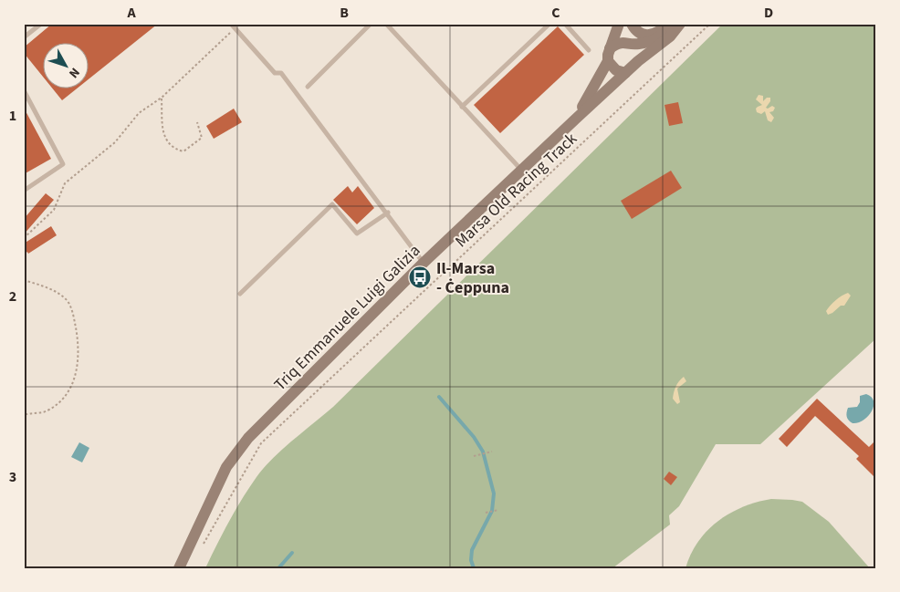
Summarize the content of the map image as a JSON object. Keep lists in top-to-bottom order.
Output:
{
  "streets": {
    "main road": ["Triq Emmanuele Luigi Galizia"],
    "path": ["Marsa Old Racing Track"]
  },
  "places": {
    "bus stop": ["Il-Marsa - Ċeppuna"]
  },
  "north": "bottom right",
  "grid": {
    "columns": [
      "A",
      "B",
      "C",
      "D"
    ],
    "rows": ["1", "2", "3"]
  }
}
